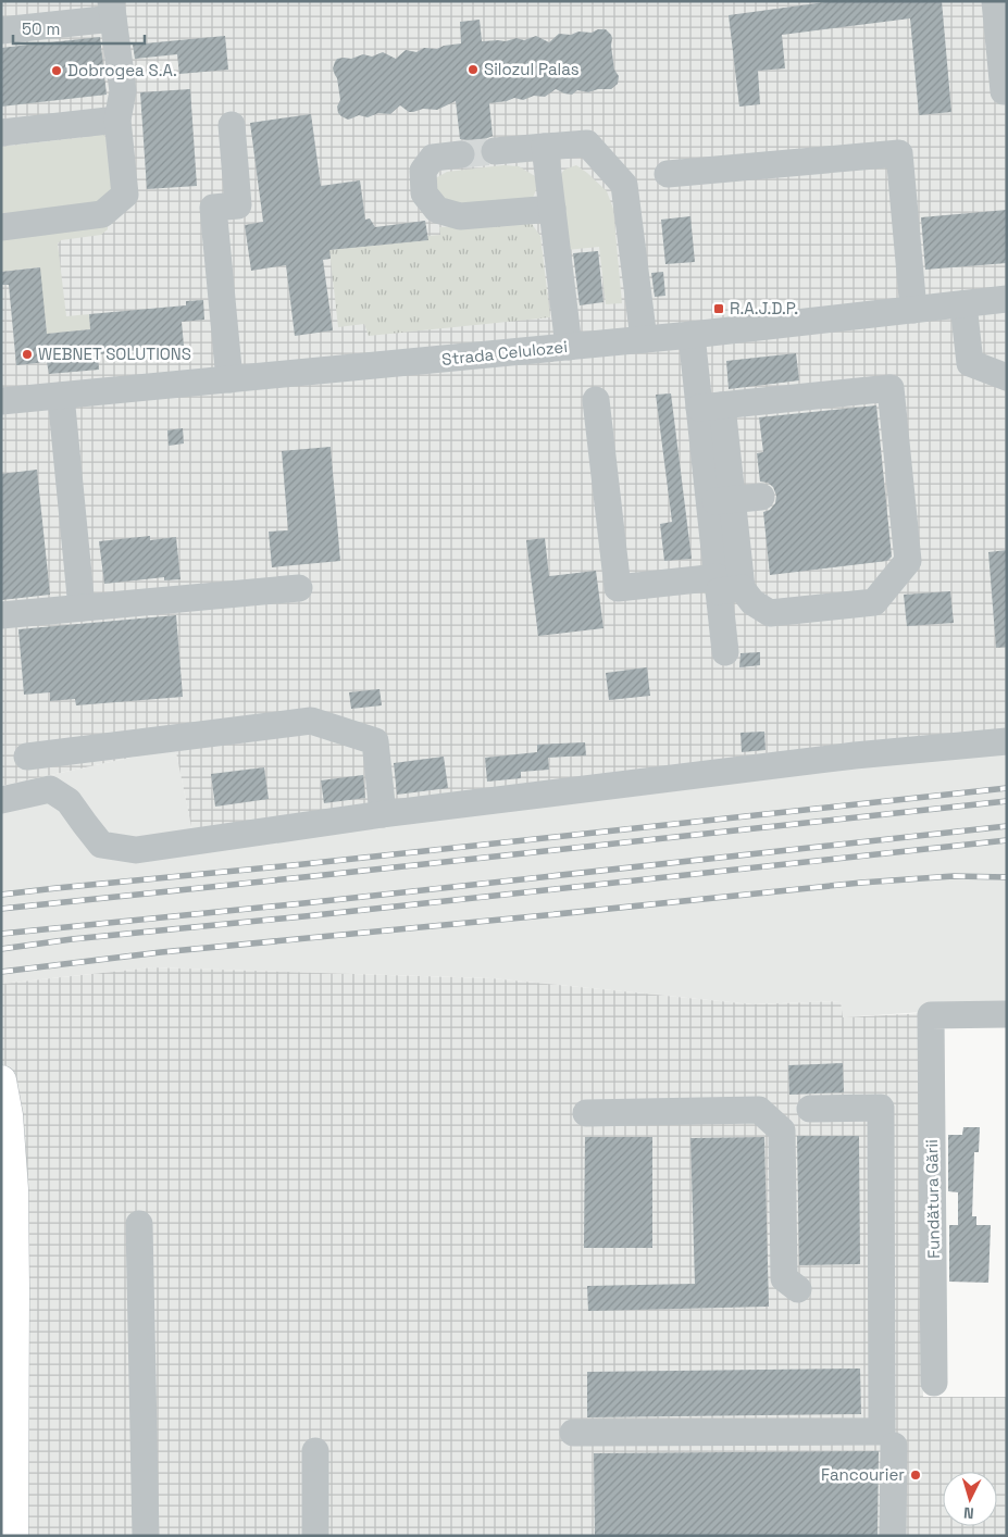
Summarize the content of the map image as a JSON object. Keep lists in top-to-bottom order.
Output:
{
  "streets": {
    "street": ["Strada Celulozei", "Fundătura Gării"]
  },
  "places": {
    "other": [
      "Silozul Palas",
      "Dobrogea S.A.",
      "WEBNET SOLUTIONS",
      "Fancourier"
    ],
    "transit": ["R.A.J.D.P."]
  },
  "scale_bar": "50 m",
  "north": "bottom"
}
